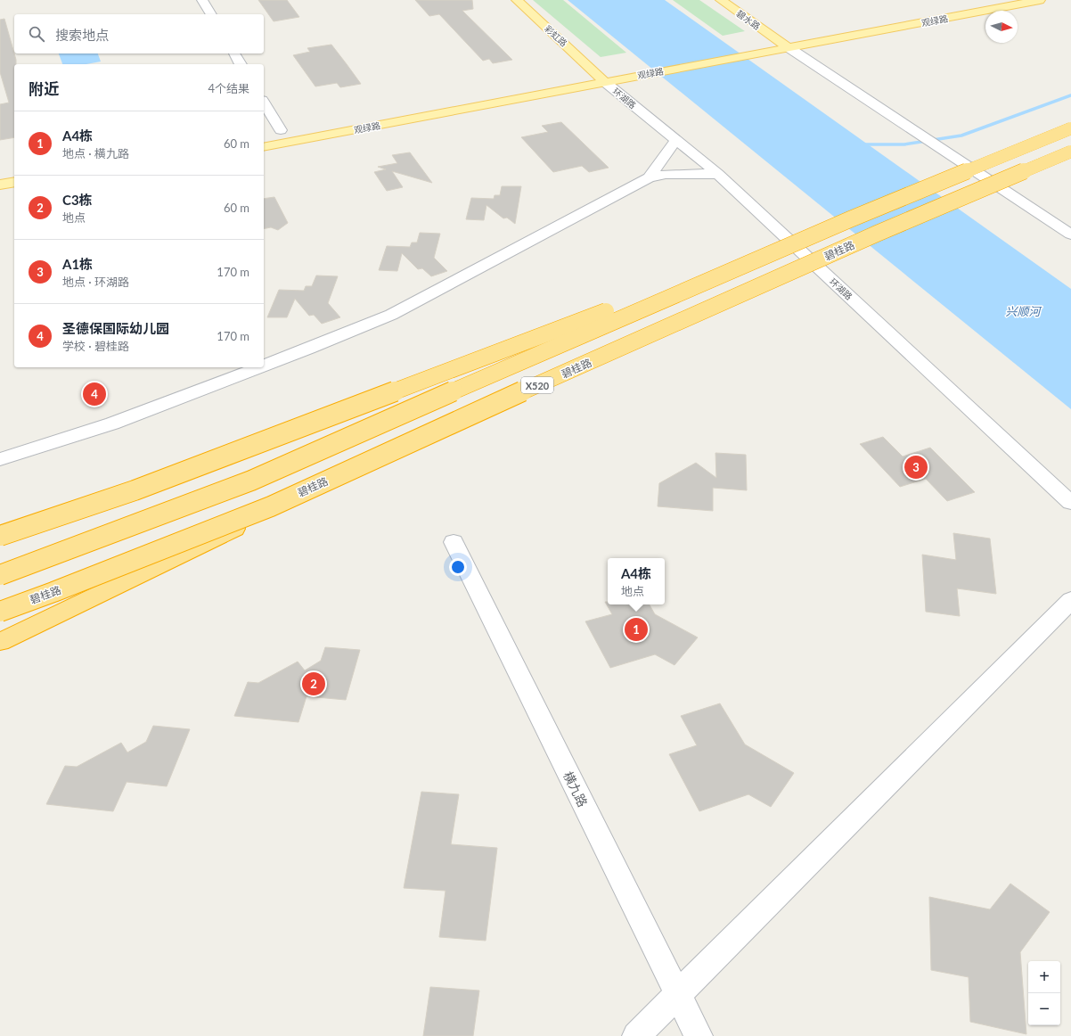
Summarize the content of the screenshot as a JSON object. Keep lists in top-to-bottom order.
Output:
{
  "streets": {
    "highway": ["碧桂路", "X520"],
    "main road": ["碧水路", "观绿路", "彩虹路"],
    "street": ["环湖路", "横九路"]
  },
  "crossings": [
    ["碧水路", "观绿路"],
    ["观绿路", "彩虹路"],
    ["观绿路", "环湖路"],
    ["彩虹路", "环湖路"]
  ],
  "water": ["兴顺河"],
  "north": "right",
  "page": {
    "search": "搜索地点",
    "heading": ["附近", "4个结果"],
    "list": [
      {
        "mark": "1",
        "name": "A4栋",
        "note": "地点 · 横九路",
        "value": "60 m"
      },
      {
        "mark": "2",
        "name": "C3栋",
        "note": "地点",
        "value": "60 m"
      },
      {
        "mark": "3",
        "name": "A1栋",
        "note": "地点 · 环湖路",
        "value": "170 m"
      },
      {
        "mark": "4",
        "name": "圣德保国际幼儿园",
        "note": "学校 · 碧桂路",
        "value": "170 m"
      }
    ],
    "pins": [
      "4",
      "3",
      "1",
      "2"
    ],
    "popup": ["A4栋", "地点"],
    "map_buttons": ["+", "−"]
  }
}
